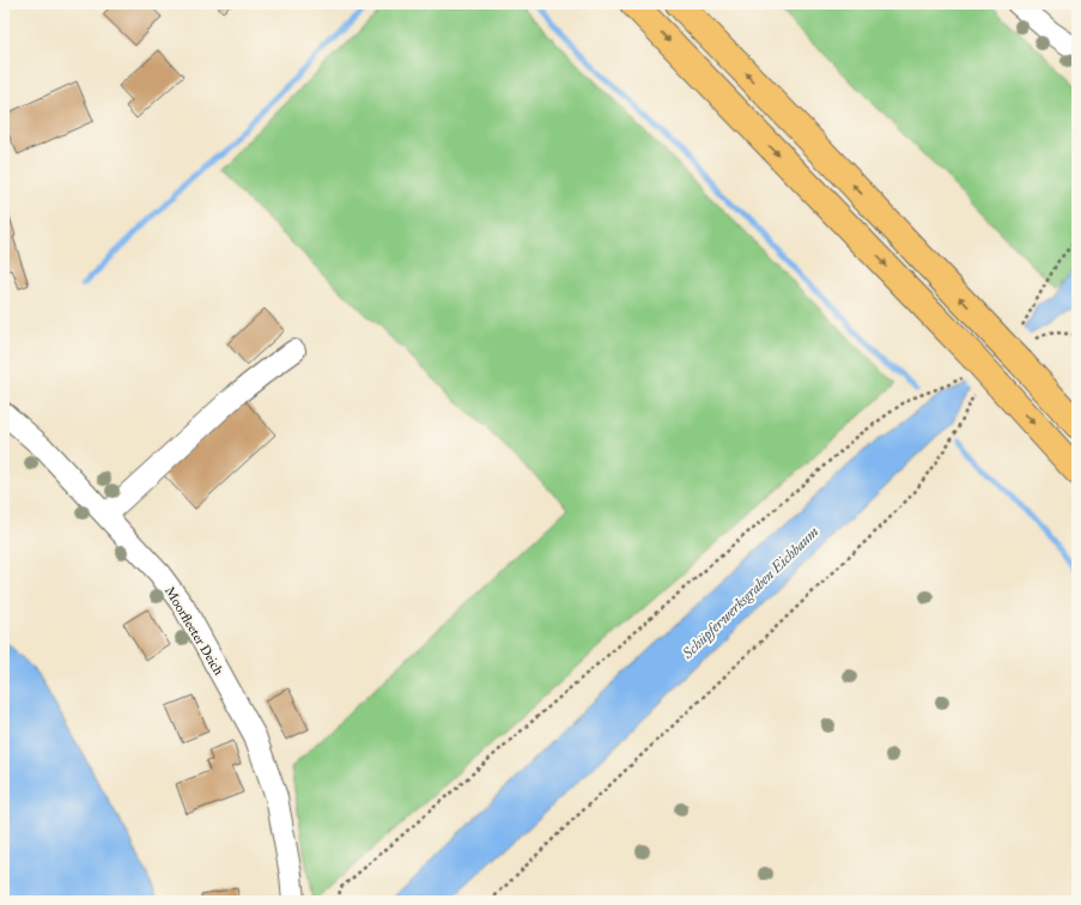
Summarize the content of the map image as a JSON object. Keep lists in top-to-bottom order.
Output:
{
  "streets": {
    "street": ["Moorfleeter Deich"]
  },
  "water": ["Schüpferwerksgraben Eichbaum"]
}
